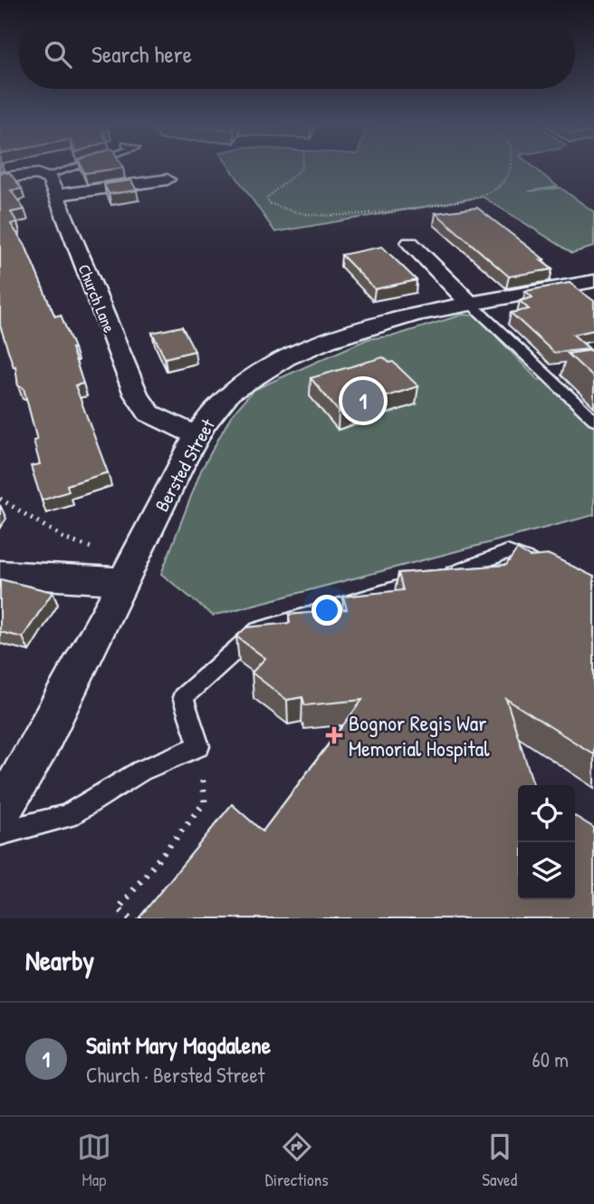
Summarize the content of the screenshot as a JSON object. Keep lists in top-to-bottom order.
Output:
{
  "streets": {
    "street": ["Church Lane", "Bersted Street"]
  },
  "crossings": [
    ["Church Lane", "Bersted Street"]
  ],
  "places": {
    "health": ["Bognor Regis War Memorial Hospital"]
  },
  "page": {
    "search": "Search here",
    "pins": "1",
    "heading": "Nearby",
    "list": [
      {
        "mark": "1",
        "name": "Saint Mary Magdalene",
        "note": "Church · Bersted Street",
        "value": "60 m"
      }
    ],
    "nav": ["Map", "Directions", "Saved"]
  }
}
